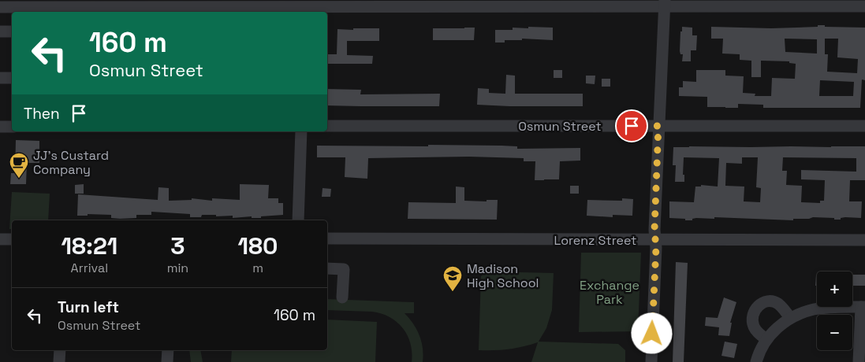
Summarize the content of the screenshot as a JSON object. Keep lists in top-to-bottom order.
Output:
{
  "streets": {
    "street": ["Osmun Street", "Lorenz Street"]
  },
  "parks": ["Exchange Park"],
  "places": {
    "cafe": ["JJ's Custard Company"],
    "school or university": ["Madison High School"]
  },
  "page": {
    "turn": ["160 m", "Osmun Street"],
    "then": "Then",
    "eta": [
      "18:21",
      "Arrival",
      "3",
      "min",
      "180",
      "m"
    ],
    "map_buttons": ["+", "−"],
    "list": [
      {
        "name": "Turn left",
        "note": "Osmun Street",
        "value": "160 m"
      }
    ]
  }
}
